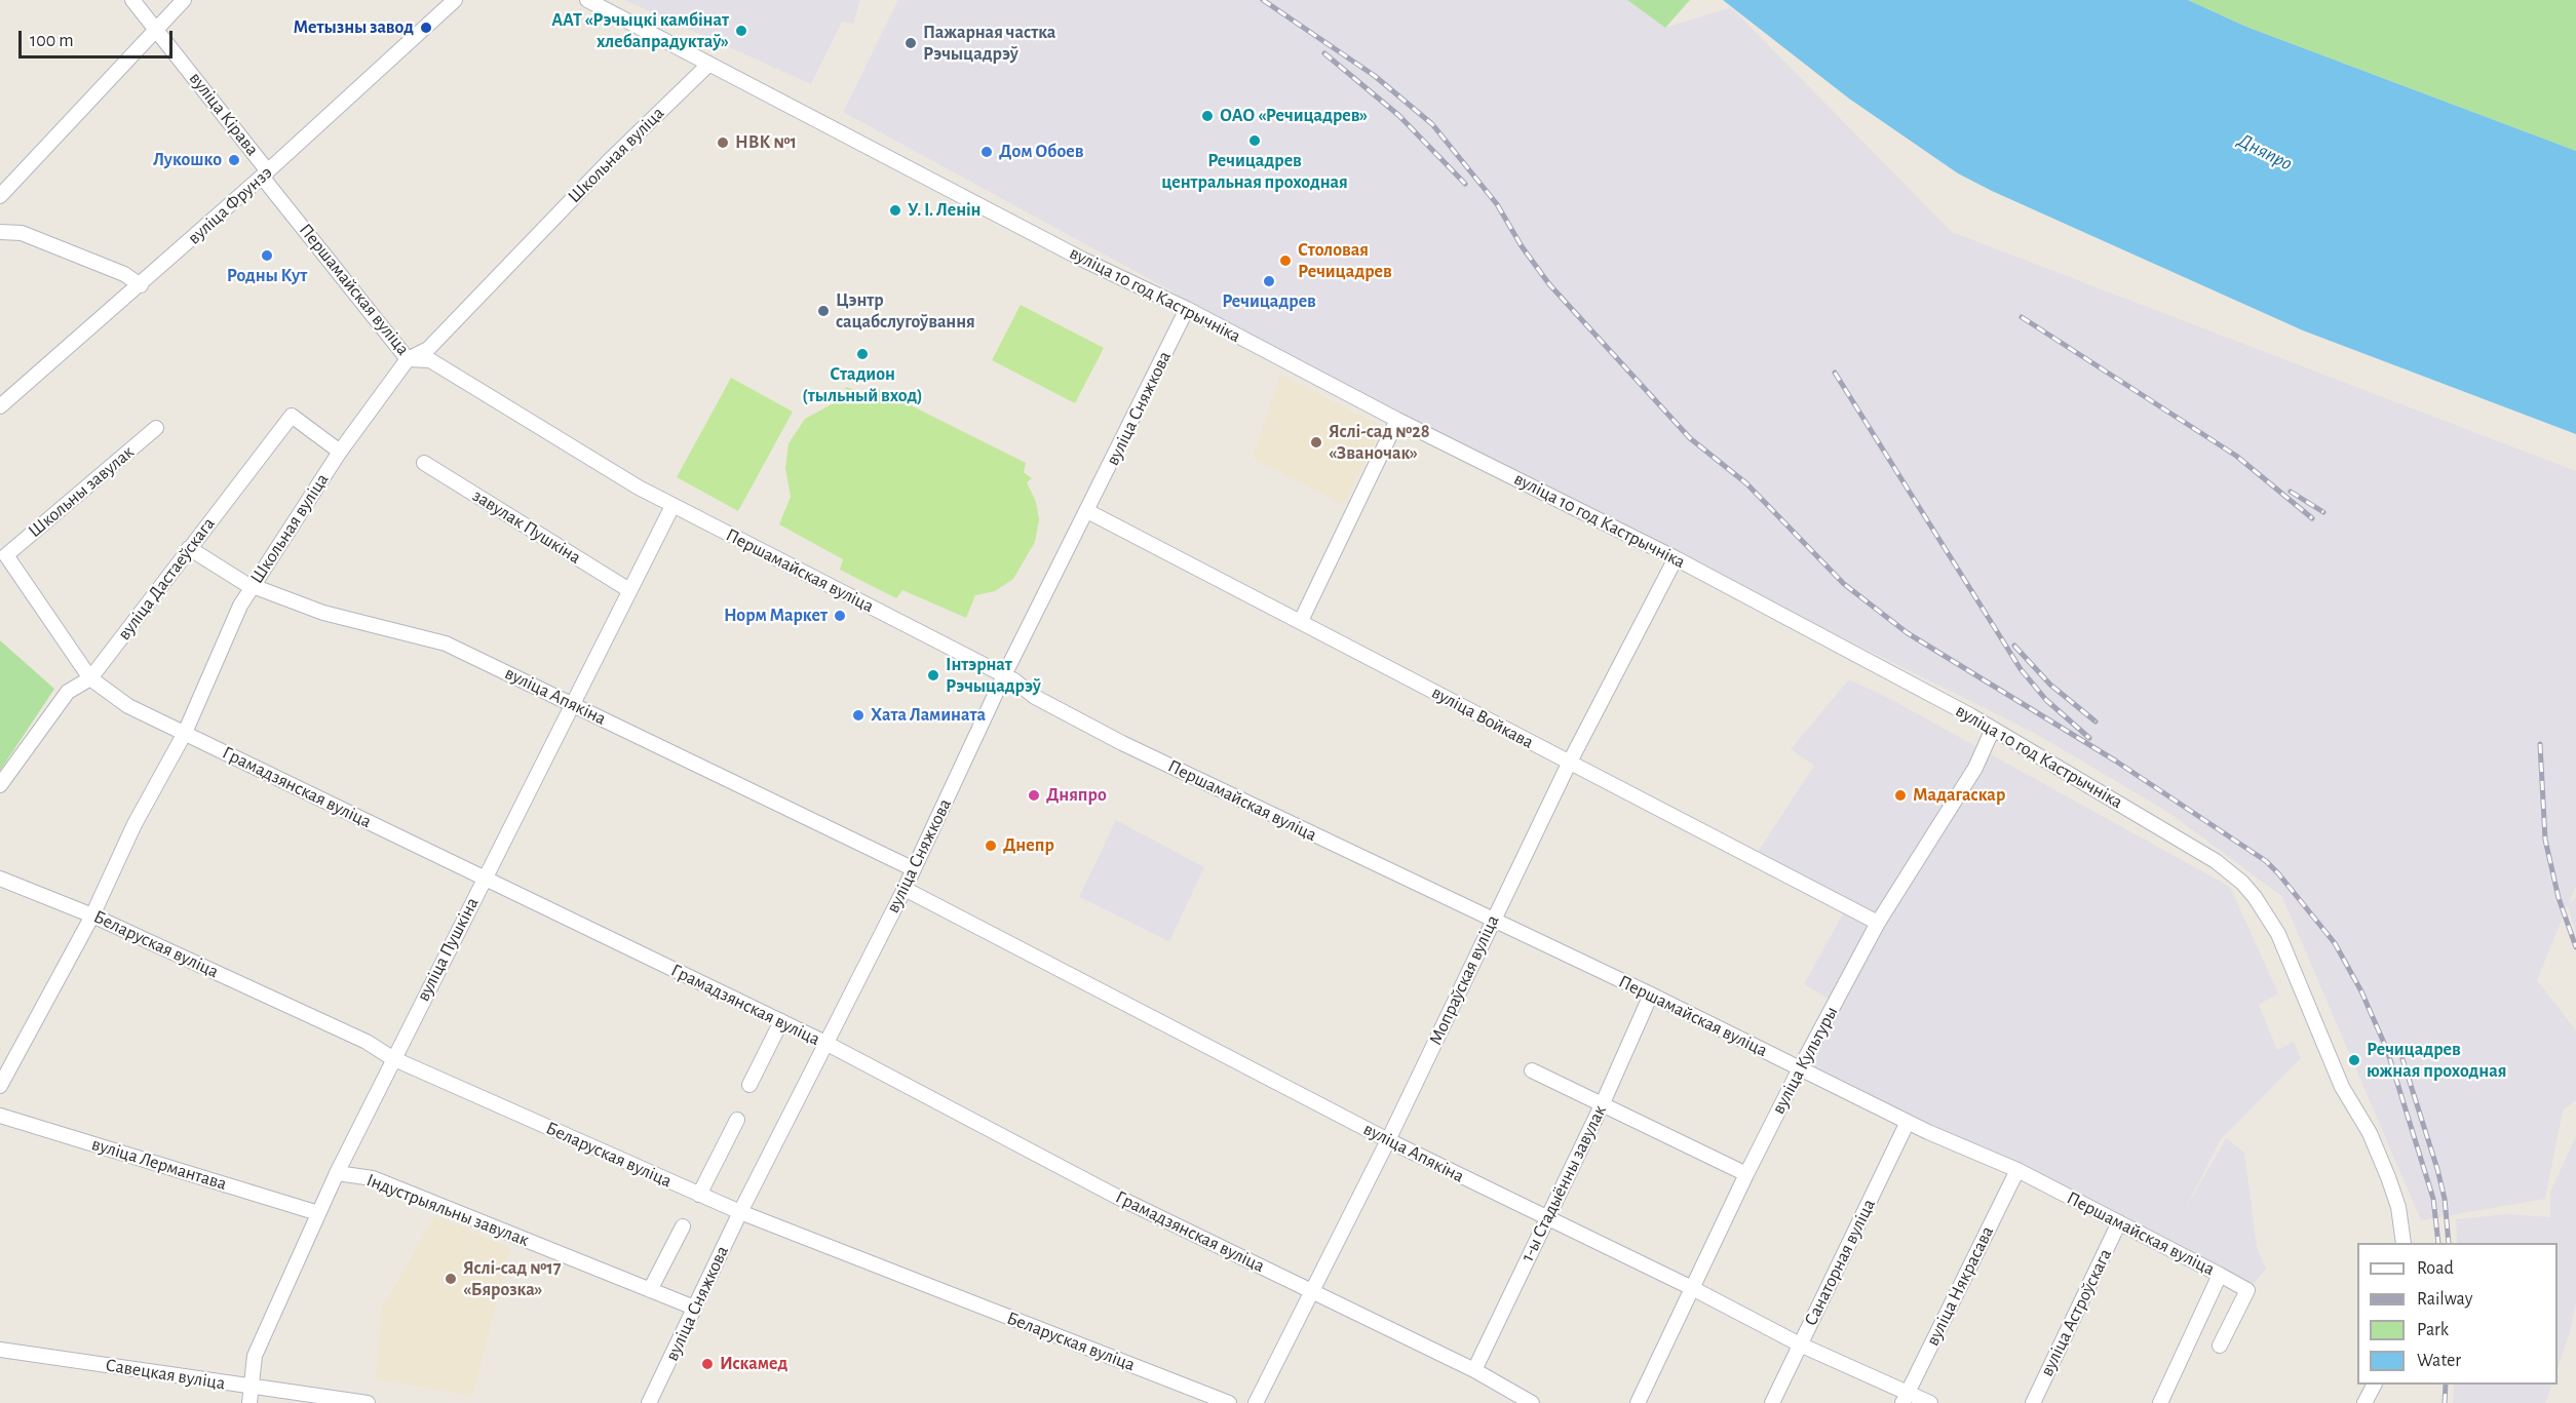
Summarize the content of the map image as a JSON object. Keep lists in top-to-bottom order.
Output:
{
  "streets": {
    "street": [
      "вуліца Кірава",
      "Школьная вуліца",
      "вуліца Фрунзэ",
      "Першамайская вуліца",
      "вуліца 10 год Кастрычніка",
      "вуліца Сняжкова",
      "Школьны завулак",
      "завулак Пушкіна",
      "вуліца Дастаеўскага",
      "вуліца Апякіна",
      "вуліца Войкава",
      "Грамадзянская вуліца",
      "Беларуская вуліца",
      "вуліца Пушкіна",
      "Мопраўская вуліца",
      "вуліца Культуры",
      "вуліца Лермантава",
      "1-ы Стадыённы завулак",
      "Індустрыяльны завулак",
      "Санаторная вуліца",
      "вуліца Някрасава",
      "вуліца Астроўскага",
      "Савецкая вуліца"
    ]
  },
  "crossings": [
    ["вуліца Кірава", "вуліца Фрунзэ"],
    ["вуліца Кірава", "Першамайская вуліца"],
    ["Школьная вуліца", "Першамайская вуліца"],
    ["Школьная вуліца", "вуліца 10 год Кастрычніка"],
    ["Школьная вуліца", "вуліца Дастаеўскага"],
    ["Школьная вуліца", "вуліца Апякіна"],
    ["Школьная вуліца", "Грамадзянская вуліца"],
    ["Школьная вуліца", "Беларуская вуліца"],
    ["вуліца Фрунзэ", "Першамайская вуліца"],
    ["Першамайская вуліца", "вуліца Сняжкова"],
    ["Першамайская вуліца", "вуліца Пушкіна"],
    ["Першамайская вуліца", "Мопраўская вуліца"],
    ["Першамайская вуліца", "вуліца Культуры"],
    ["Першамайская вуліца", "1-ы Стадыённы завулак"],
    ["Першамайская вуліца", "Санаторная вуліца"],
    ["Першамайская вуліца", "вуліца Някрасава"],
    ["Першамайская вуліца", "вуліца Астроўскага"],
    ["вуліца 10 год Кастрычніка", "вуліца Сняжкова"],
    ["вуліца 10 год Кастрычніка", "Мопраўская вуліца"],
    ["вуліца 10 год Кастрычніка", "вуліца Культуры"],
    ["вуліца Сняжкова", "вуліца Апякіна"],
    ["вуліца Сняжкова", "вуліца Войкава"],
    ["вуліца Сняжкова", "Грамадзянская вуліца"],
    ["вуліца Сняжкова", "Беларуская вуліца"],
    ["вуліца Сняжкова", "Індустрыяльны завулак"],
    ["Школьны завулак", "Грамадзянская вуліца"],
    ["завулак Пушкіна", "вуліца Пушкіна"],
    ["вуліца Дастаеўскага", "вуліца Апякіна"],
    ["вуліца Дастаеўскага", "Грамадзянская вуліца"],
    ["вуліца Апякіна", "вуліца Пушкіна"],
    ["вуліца Апякіна", "Мопраўская вуліца"],
    ["вуліца Апякіна", "вуліца Культуры"],
    ["вуліца Апякіна", "1-ы Стадыённы завулак"],
    ["вуліца Апякіна", "Санаторная вуліца"],
    ["вуліца Апякіна", "вуліца Някрасава"],
    ["вуліца Войкава", "Мопраўская вуліца"],
    ["вуліца Войкава", "вуліца Культуры"],
    ["Грамадзянская вуліца", "вуліца Пушкіна"],
    ["Грамадзянская вуліца", "Мопраўская вуліца"],
    ["Грамадзянская вуліца", "1-ы Стадыённы завулак"],
    ["Беларуская вуліца", "вуліца Пушкіна"],
    ["вуліца Пушкіна", "вуліца Лермантава"],
    ["вуліца Пушкіна", "Індустрыяльны завулак"],
    ["вуліца Пушкіна", "Савецкая вуліца"]
  ],
  "water": ["Дняпро"],
  "places": [
    "Метызны завод",
    "ААТ «Рэчыцкі камбінат хлебапрадуктаў»",
    "Пажарная частка Рэчыцадрэў",
    "ОАО «Речицадрев»",
    "Речицадрев центральная проходная",
    "НВК №1",
    "Дом Обоев",
    "Лукошко",
    "У. І. Ленін",
    "Родны Кут",
    "Столовая Речицадрев",
    "Речицадрев",
    "Цэнтр сацабслугоўвання",
    "Стадион (тыльный вход)",
    "Яслі-сад №28 «Званочак»",
    "Норм Маркет",
    "Інтэрнат Рэчыцадрэў",
    "Хата Ламината",
    "Дняпро",
    "Мадагаскар",
    "Днепр",
    "Речицадрев южная проходная",
    "Яслі-сад №17 «Бярозка»",
    "Искамед"
  ],
  "legend": [
    "Road",
    "Railway",
    "Park",
    "Water"
  ],
  "scale_bar": "100 m"
}
